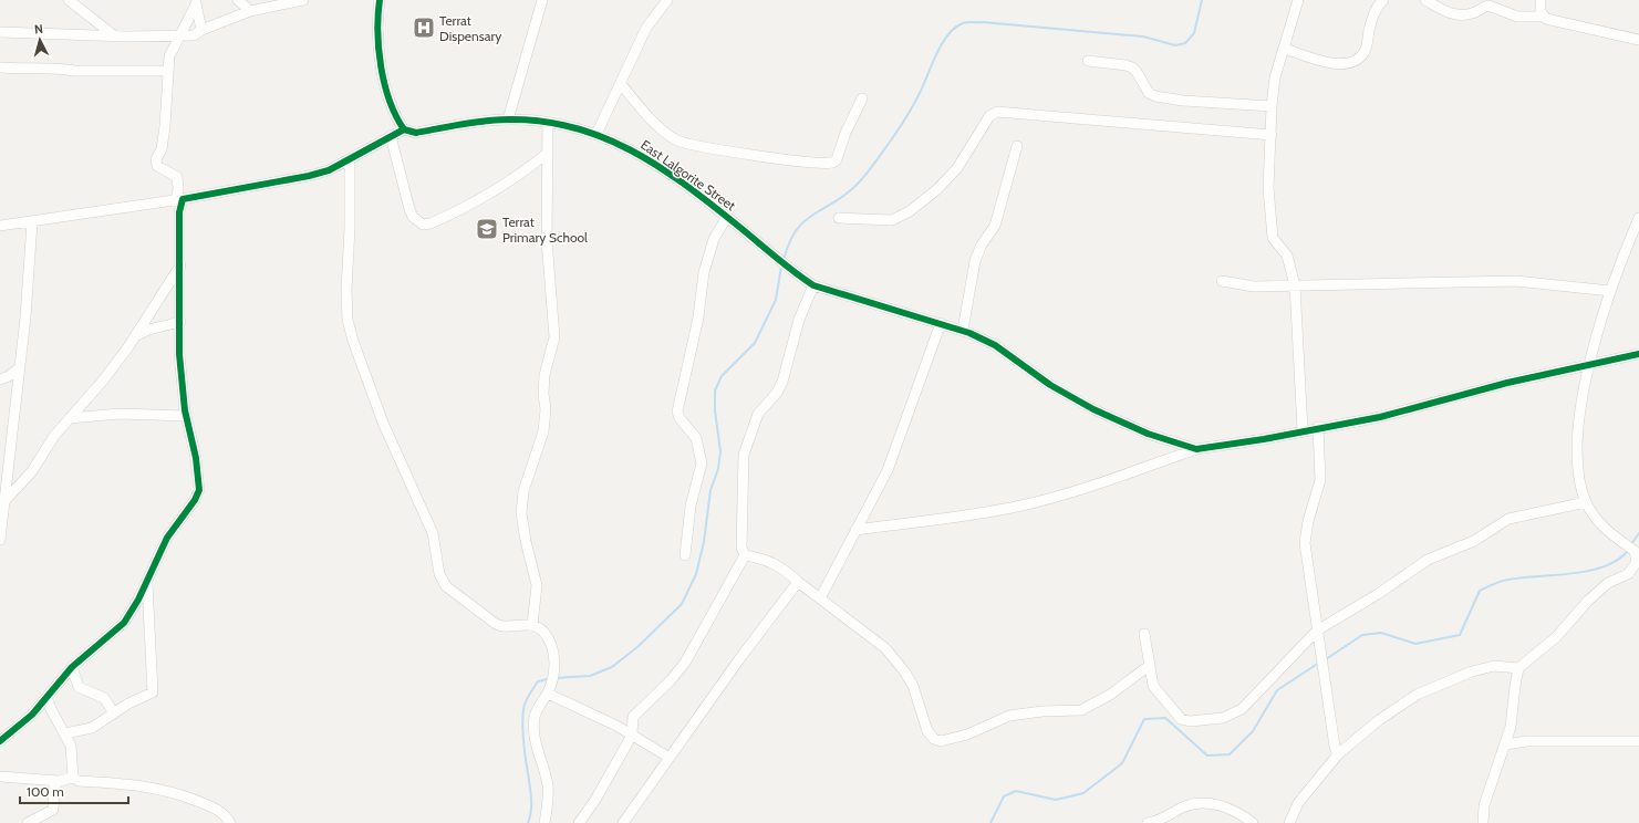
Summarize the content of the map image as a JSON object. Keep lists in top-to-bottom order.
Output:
{
  "streets": {
    "street": ["East Lalgorite Street"]
  },
  "places": {
    "hospital": ["Terrat Dispensary"],
    "school or university": ["Terrat Primary School"]
  },
  "scale_bar": "100 m",
  "north": "top"
}
